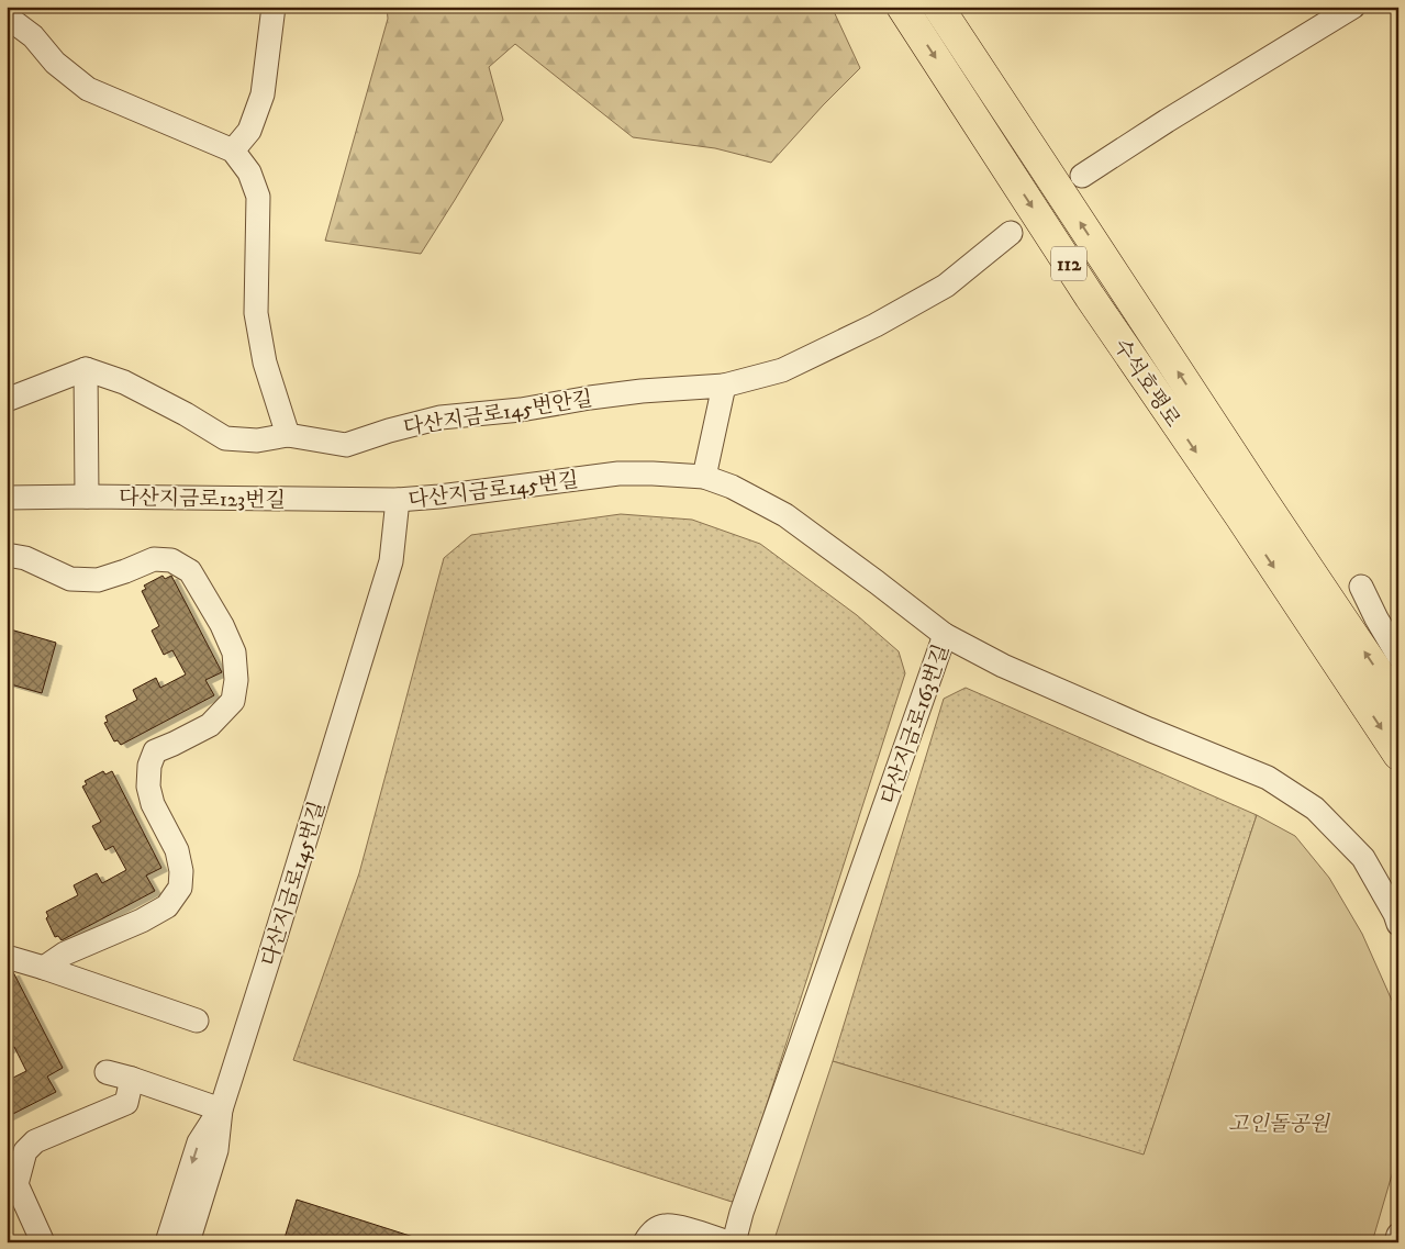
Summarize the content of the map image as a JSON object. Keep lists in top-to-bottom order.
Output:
{
  "streets": {
    "highway": ["112", "수석호평로"],
    "street": [
      "다산지금로145번안길",
      "다산지금로145번길",
      "다산지금로123번길",
      "다산지금로163번길"
    ]
  },
  "crossings": [
    ["다산지금로145번길", "다산지금로123번길"],
    ["다산지금로145번길", "다산지금로163번길"]
  ],
  "parks": ["고인돌공원"]
}
